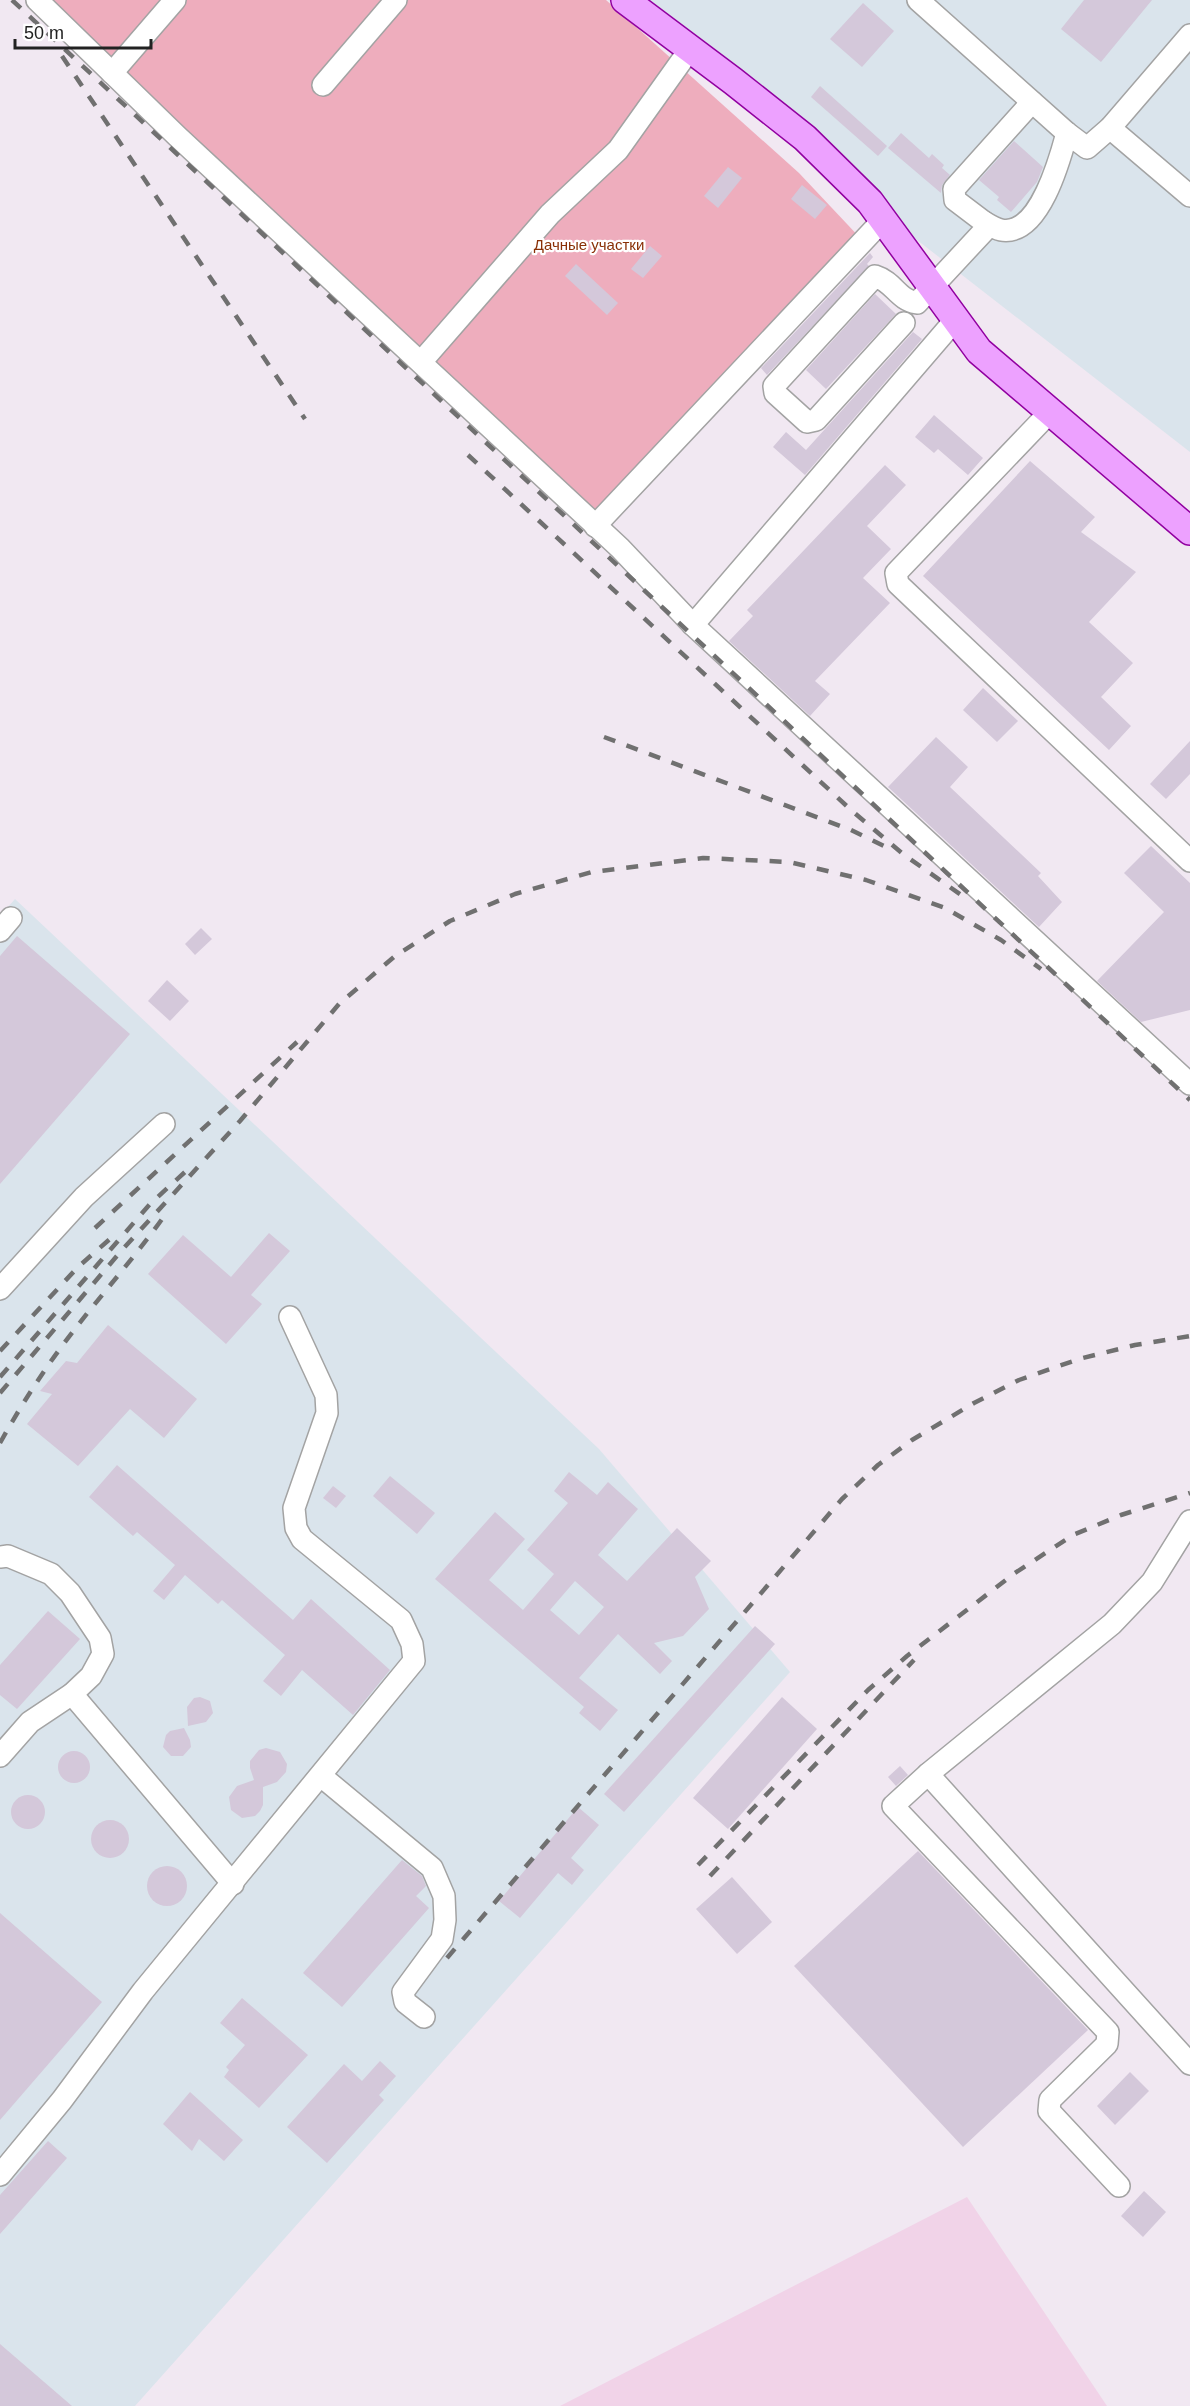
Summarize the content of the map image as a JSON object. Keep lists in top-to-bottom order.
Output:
{
  "parks": ["Дачные участки"],
  "scale_bar": "50 m"
}
